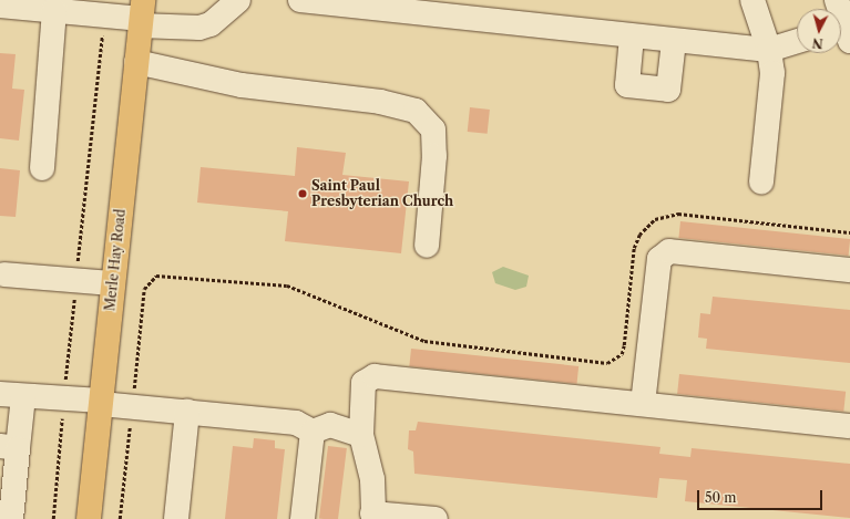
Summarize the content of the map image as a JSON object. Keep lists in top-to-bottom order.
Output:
{
  "streets": {
    "main road": ["Merle Hay Road"]
  },
  "places": ["Saint Paul Presbyterian Church"],
  "scale_bar": "50 m",
  "north": "bottom"
}
